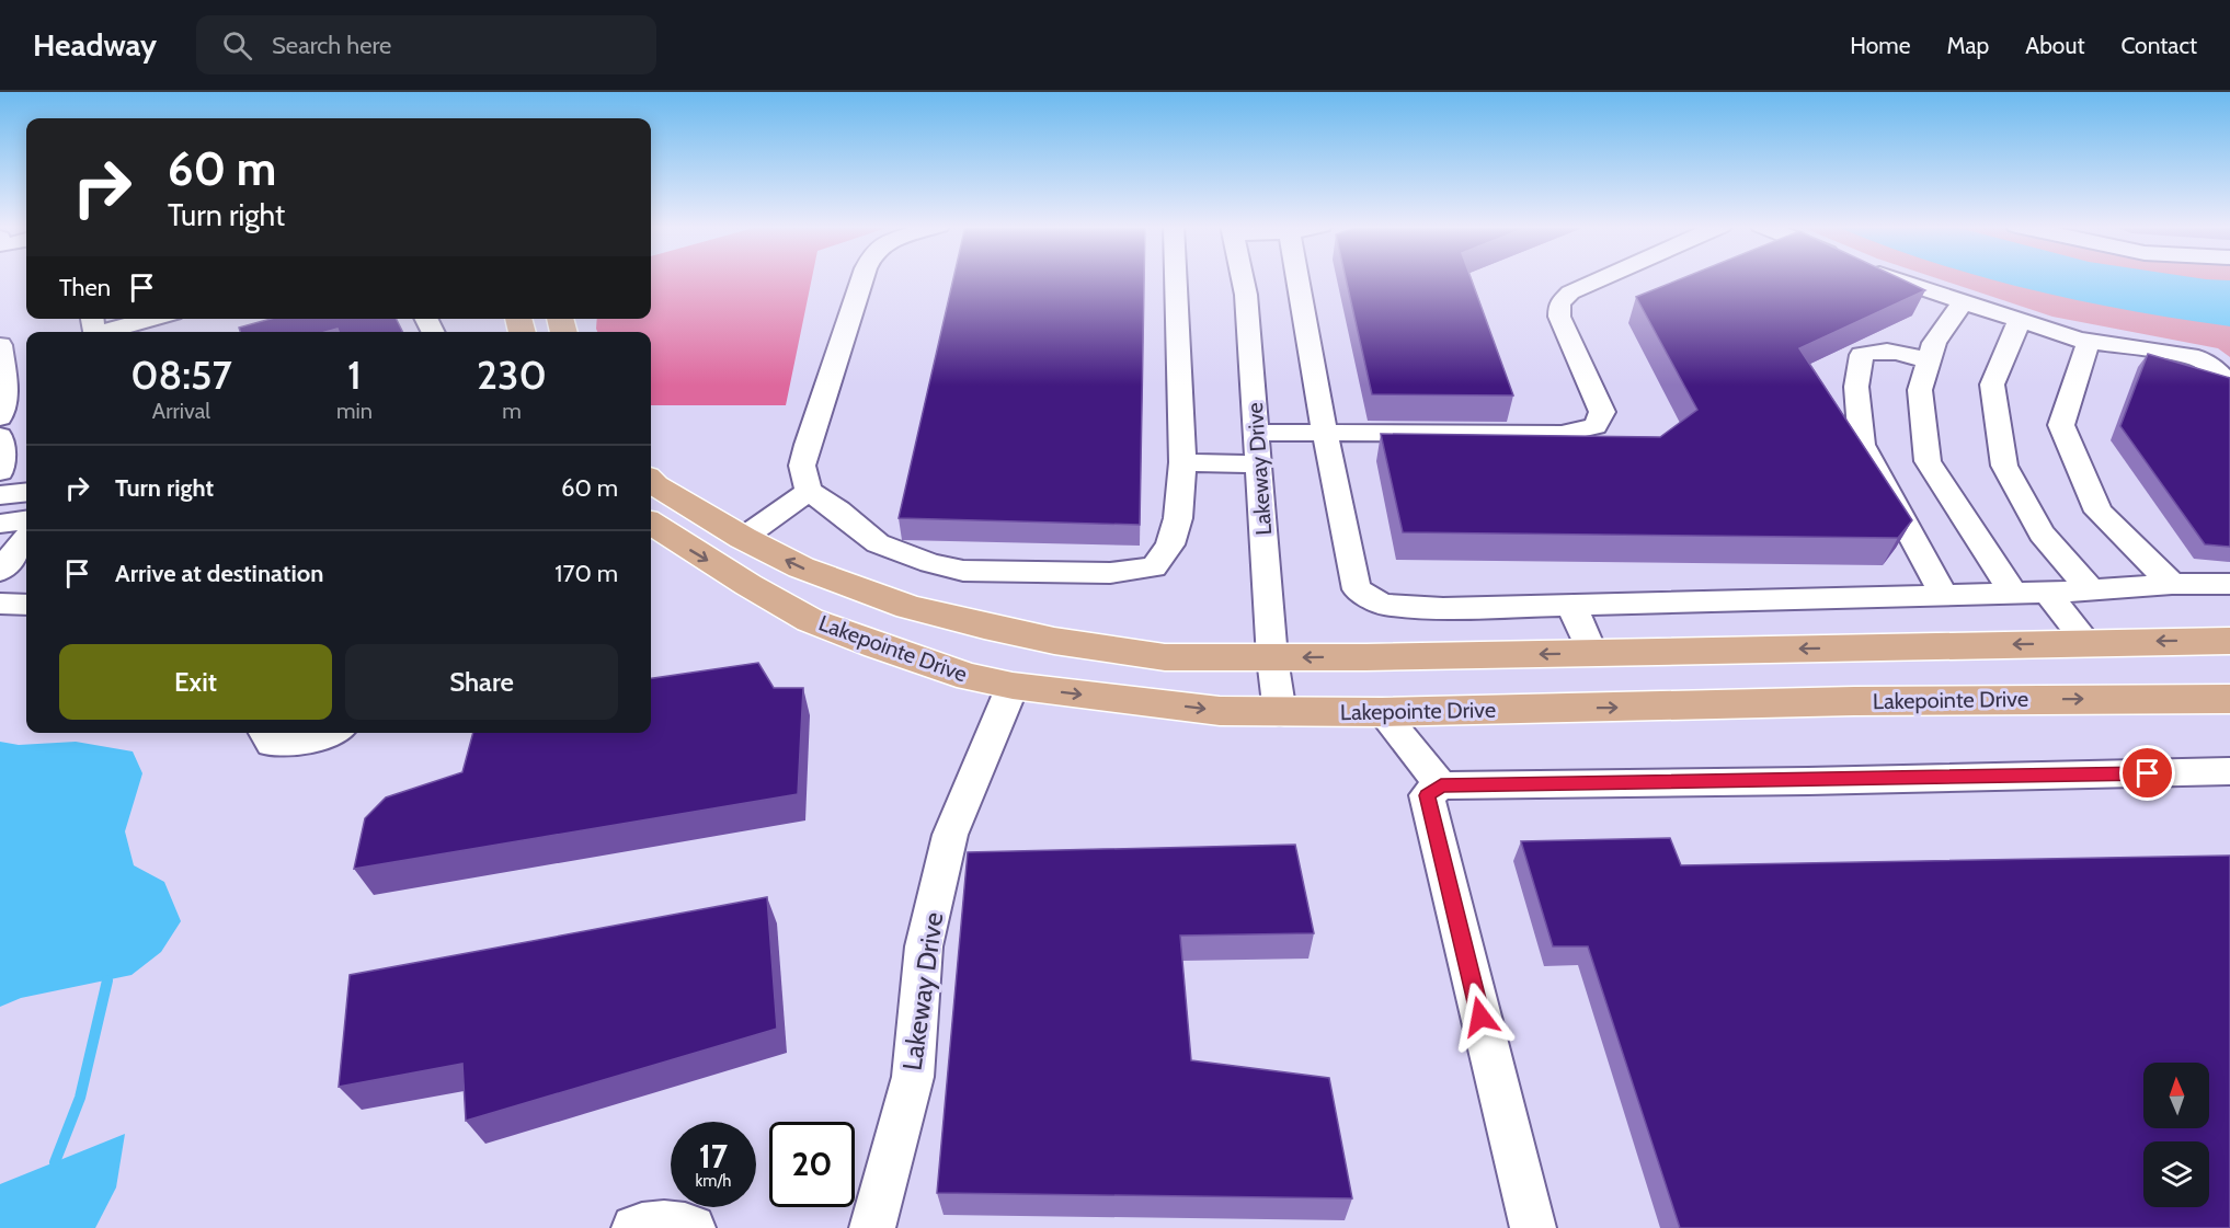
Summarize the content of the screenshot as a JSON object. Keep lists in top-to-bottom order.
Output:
{
  "streets": {
    "main road": ["Lakepointe Drive"],
    "street": ["Lakeway Drive"]
  },
  "crossings": [
    ["Lakeway Drive", "Lakepointe Drive"]
  ],
  "north": "top",
  "page": {
    "header": "Headway",
    "search": "Search here",
    "nav": [
      "Home",
      "Map",
      "About",
      "Contact"
    ],
    "turn": ["60 m", "Turn right"],
    "then": "Then",
    "eta": [
      "08:57",
      "Arrival",
      "1",
      "min",
      "230",
      "m"
    ],
    "list": [
      {
        "name": "Turn right",
        "value": "60 m"
      },
      {
        "name": "Arrive at destination",
        "value": "170 m"
      }
    ],
    "buttons": ["Exit", "Share"],
    "speed": "17 km/h",
    "limit": "20"
  }
}
